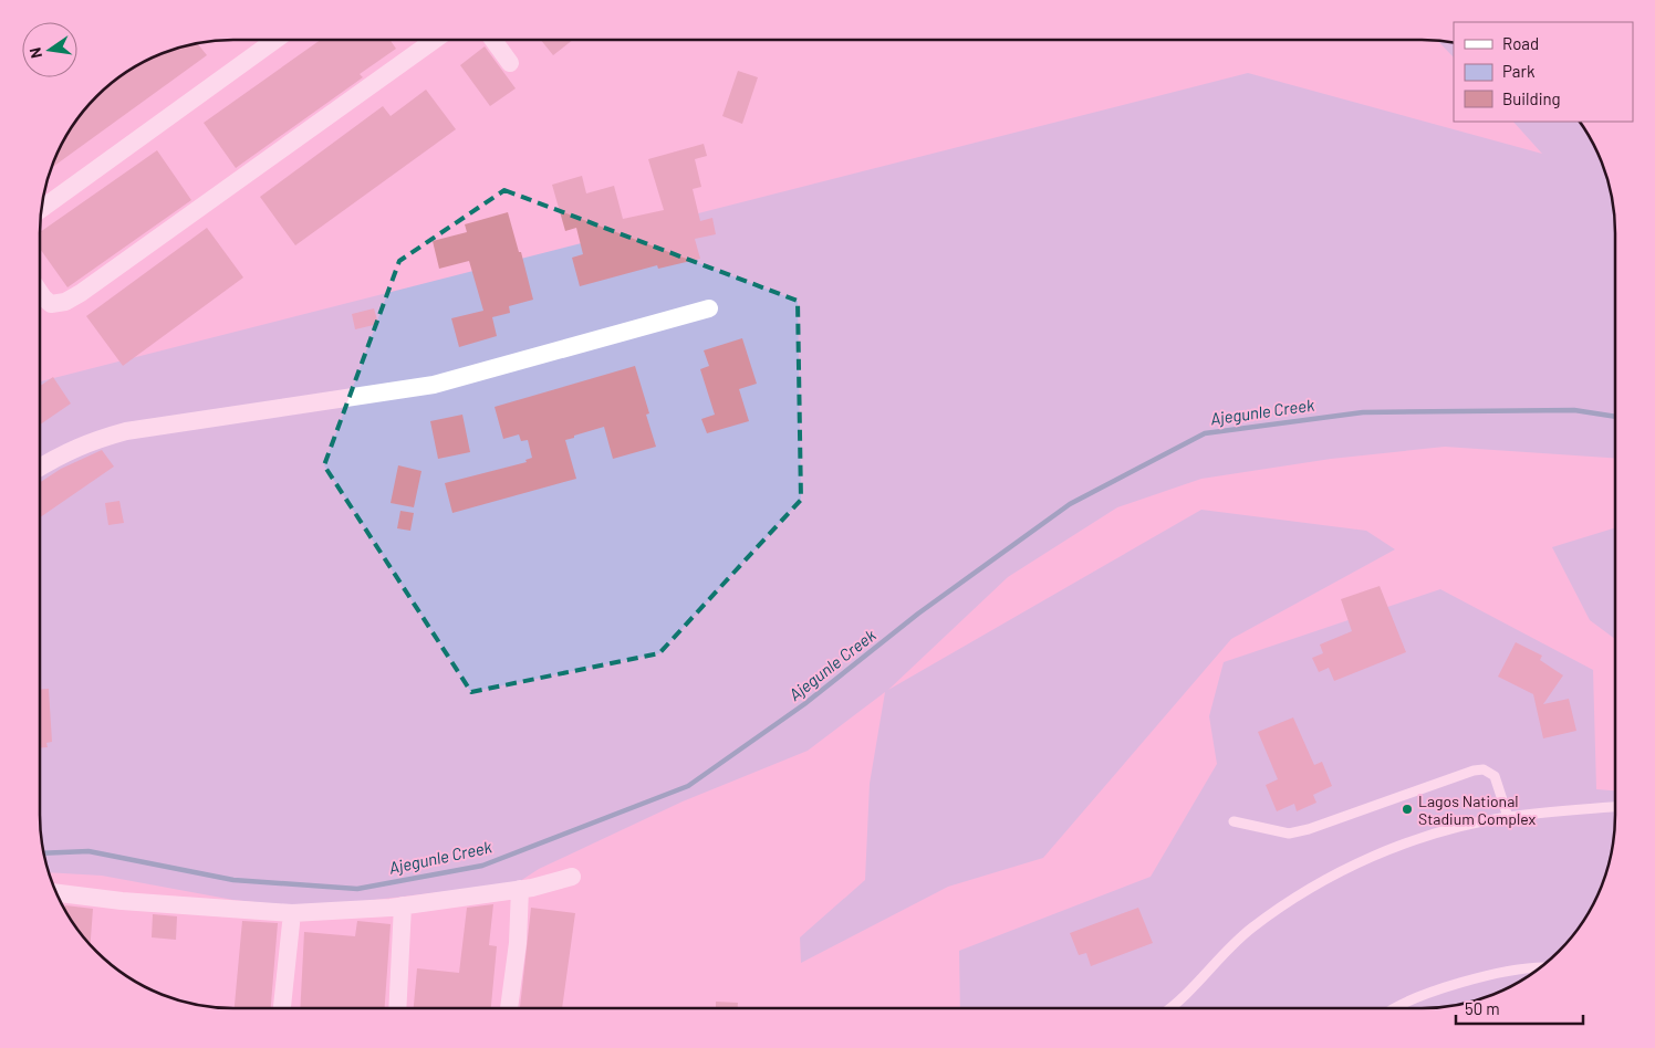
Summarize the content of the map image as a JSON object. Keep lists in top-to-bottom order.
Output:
{
  "water": ["Ajegunle Creek"],
  "places": ["Lagos National Stadium Complex"],
  "legend": ["Road", "Park", "Building"],
  "scale_bar": "50 m",
  "north": "left"
}
